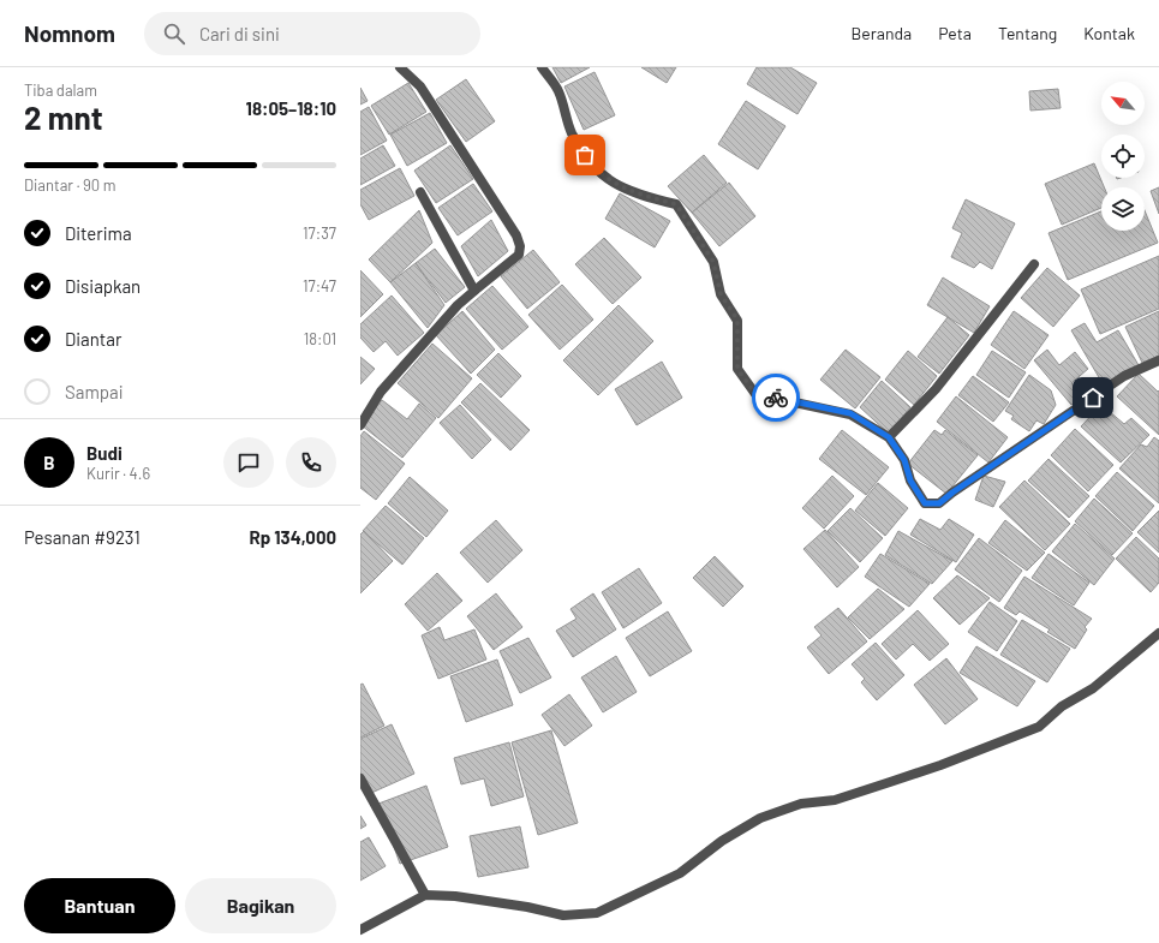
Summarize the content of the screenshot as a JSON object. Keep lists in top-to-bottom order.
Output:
{
  "north": "top left",
  "page": {
    "header": "Nomnom",
    "search": "Cari di sini",
    "nav": [
      "Beranda",
      "Peta",
      "Tentang",
      "Kontak"
    ],
    "heading": ["2 mnt", "Tiba dalam", "18:05–18:10"],
    "panel": [
      "Budi",
      "Kurir · 4.6",
      "Pesanan #9231",
      "Rp 134,000"
    ],
    "bar": "Diantar · 90 m",
    "list": [
      ["Diterima", "17:37"],
      ["Disiapkan", "17:47"],
      ["Diantar", "18:01"],
      "Sampai"
    ],
    "round": "B",
    "buttons": ["Bantuan", "Bagikan"]
  }
}
